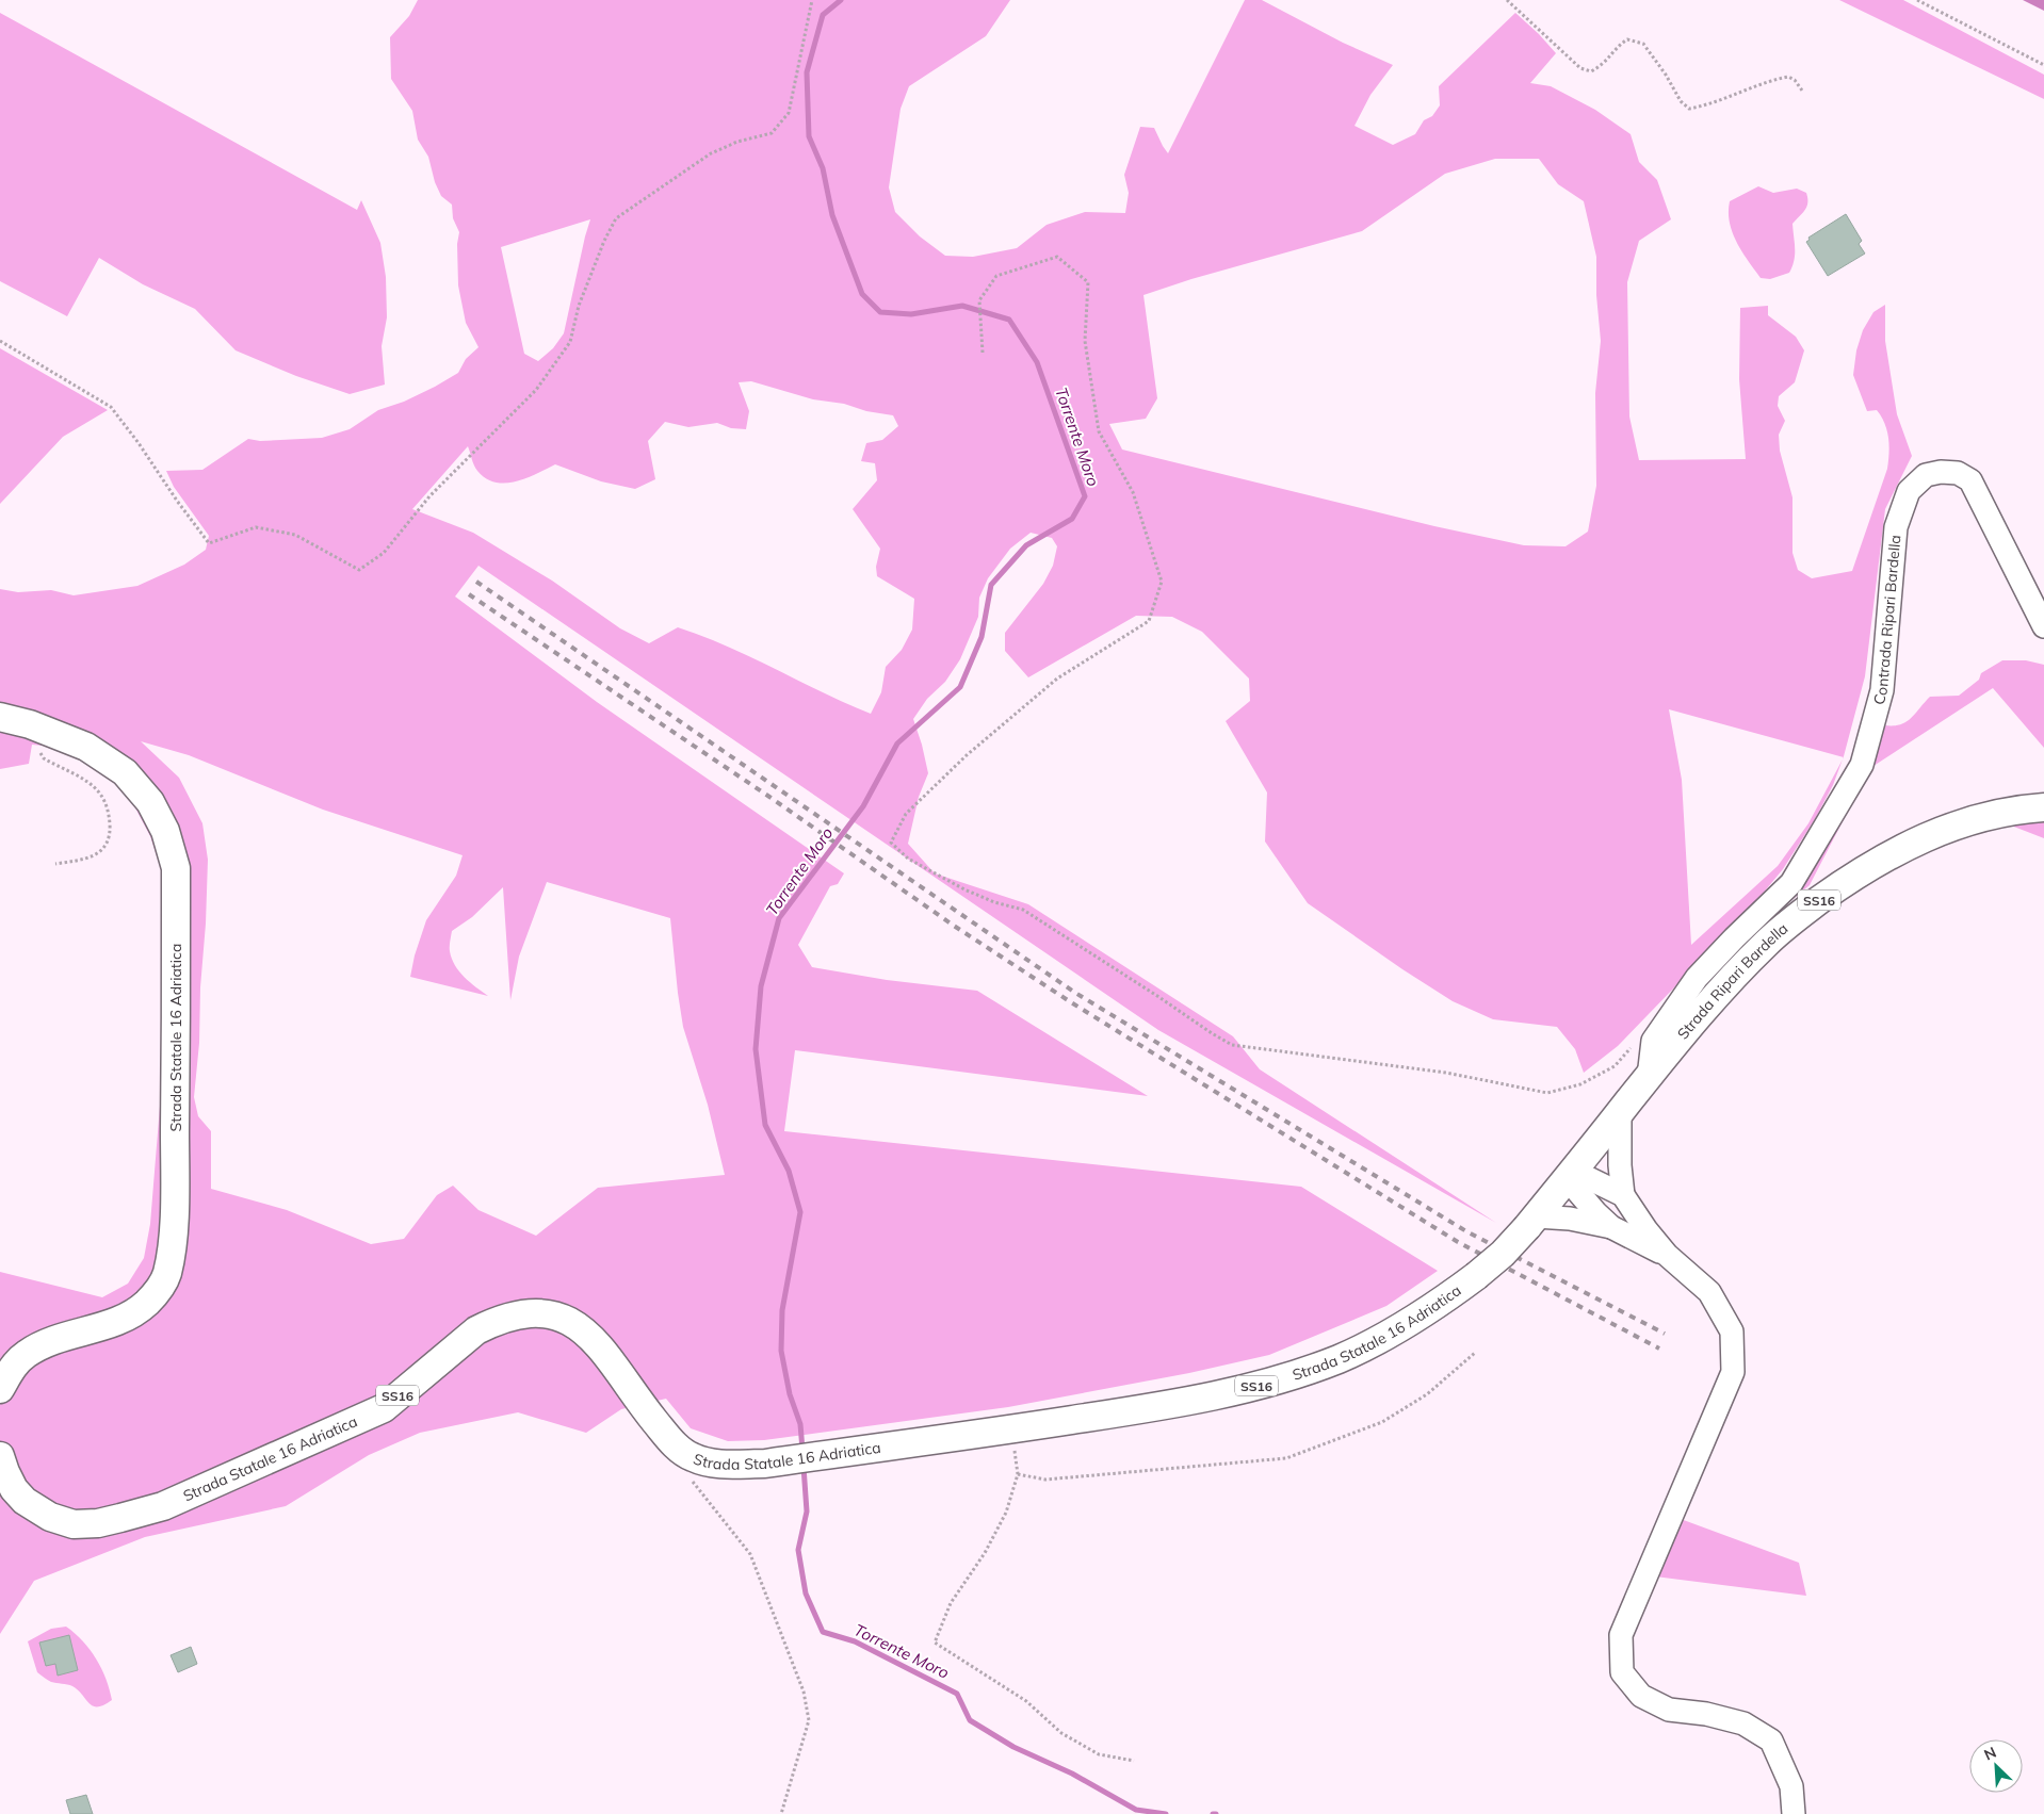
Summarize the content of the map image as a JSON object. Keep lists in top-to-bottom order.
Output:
{
  "streets": {
    "main road": ["SS16", "Strada Ripari Bardella", "Strada Statale 16 Adriatica"],
    "street": ["Contrada Ripari Bardella"]
  },
  "crossings": [
    ["Contrada Ripari Bardella", "Strada Ripari Bardella"],
    ["Strada Ripari Bardella", "Strada Statale 16 Adriatica"]
  ],
  "water": ["Torrente Moro"],
  "north": "top left"
}
